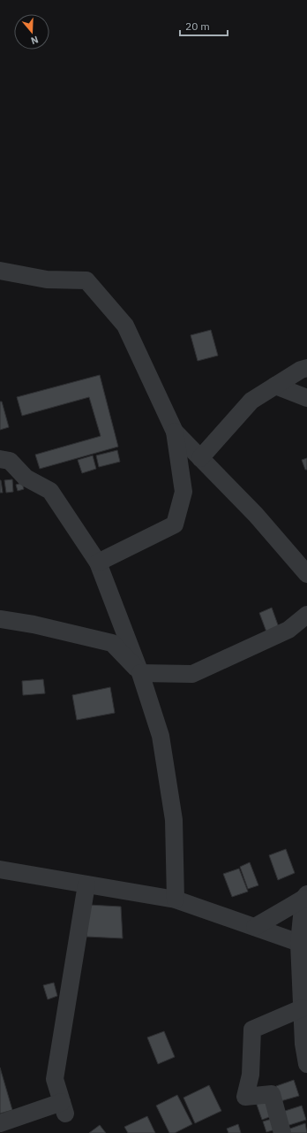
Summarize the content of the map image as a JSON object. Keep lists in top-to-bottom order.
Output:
{
  "scale_bar": "20 m",
  "north": "bottom"
}
